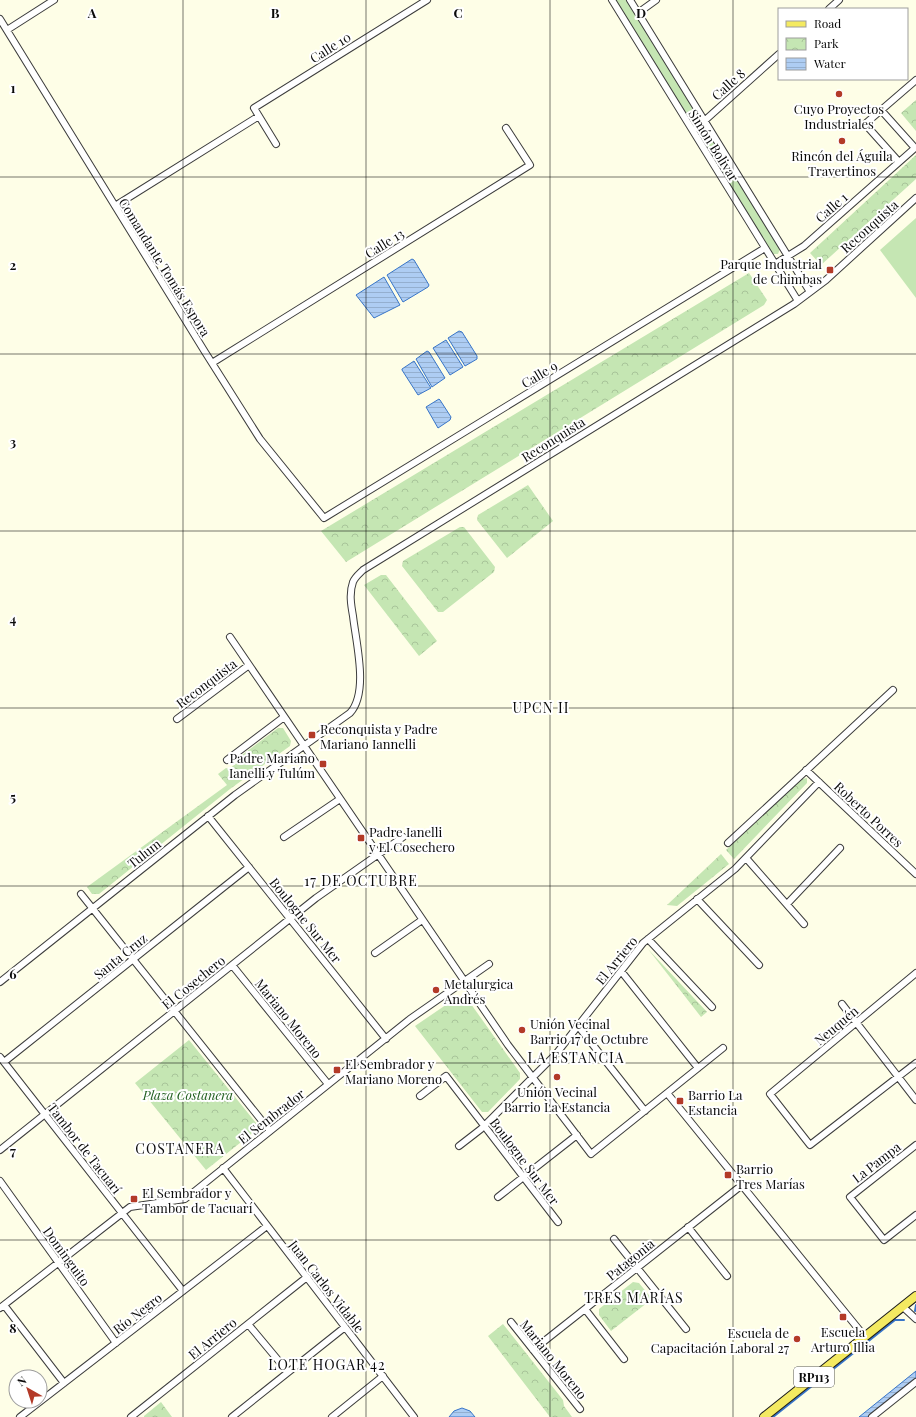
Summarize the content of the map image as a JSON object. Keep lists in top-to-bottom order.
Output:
{
  "streets": {
    "main road": ["RP113"],
    "street": [
      "Calle 10",
      "Calle 8",
      "Simón Bolivar",
      "Calle 1",
      "Reconquista",
      "Calle 13",
      "Comandante Tomás Espora",
      "Calle 9",
      "Roberto Porres",
      "Tulum",
      "Boulogne Sur Mer",
      "Santa Cruz",
      "El Arriero",
      "El Cosechero",
      "Mariano Moreno",
      "Neuquén",
      "El Sembrador",
      "Tambor de Tacuarí",
      "La Pampa",
      "Dominguito",
      "Patagonia",
      "Juan Carlos Vidable",
      "Río Negro"
    ]
  },
  "crossings": [
    ["Calle 8", "Simón Bolivar"],
    ["Simón Bolivar", "Calle 1"],
    ["Simón Bolivar", "Reconquista"],
    ["Simón Bolivar", "Calle 9"],
    ["Reconquista", "Tulum"],
    ["Calle 13", "Comandante Tomás Espora"],
    ["Comandante Tomás Espora", "Calle 9"],
    ["Roberto Porres", "El Arriero"],
    ["Tulum", "Boulogne Sur Mer"],
    ["Boulogne Sur Mer", "Santa Cruz"],
    ["Boulogne Sur Mer", "El Arriero"],
    ["Boulogne Sur Mer", "El Cosechero"],
    ["Boulogne Sur Mer", "El Sembrador"],
    ["Santa Cruz", "Tambor de Tacuarí"],
    ["El Arriero", "Juan Carlos Vidable"],
    ["El Cosechero", "Mariano Moreno"],
    ["El Cosechero", "Tambor de Tacuarí"],
    ["Mariano Moreno", "El Sembrador"],
    ["Mariano Moreno", "Patagonia"],
    ["El Sembrador", "Tambor de Tacuarí"],
    ["El Sembrador", "Dominguito"],
    ["El Sembrador", "Juan Carlos Vidable"],
    ["Tambor de Tacuarí", "Río Negro"],
    ["Dominguito", "Río Negro"],
    ["Juan Carlos Vidable", "Río Negro"]
  ],
  "districts": [
    "UPCN II",
    "17 DE OCTUBRE",
    "LA ESTANCIA",
    "COSTANERA",
    "TRES MARÍAS",
    "LOTE HOGAR 42"
  ],
  "parks": ["Plaza Costanera"],
  "places": {
    "other": [
      "Cuyo Proyectos Industriales",
      "Rincón del Águila Travertinos",
      "Metalurgica Andrés",
      "Unión Vecinal Barrio 17 de Octubre",
      "Unión Vecinal Barrio La Estancia",
      "Escuela de Capacitación Laboral 27"
    ],
    "transit": [
      "Parque Industrial de Chimbas",
      "Reconquista y Padre Mariano Iannelli",
      "Padre Mariano Ianelli y Tulúm",
      "Padre Ianelli y El Cosechero",
      "El Sembrador y Mariano Moreno",
      "Barrio La Estancia",
      "Barrio Tres Marías",
      "El Sembrador y Tambor de Tacuarí",
      "Escuela Arturo Illia"
    ]
  },
  "legend": ["Road", "Park", "Water"],
  "north": "top left",
  "grid": {
    "columns": [
      "A",
      "B",
      "C",
      "D"
    ],
    "rows": [
      "1",
      "2",
      "3",
      "4",
      "5",
      "6",
      "7",
      "8"
    ]
  }
}
